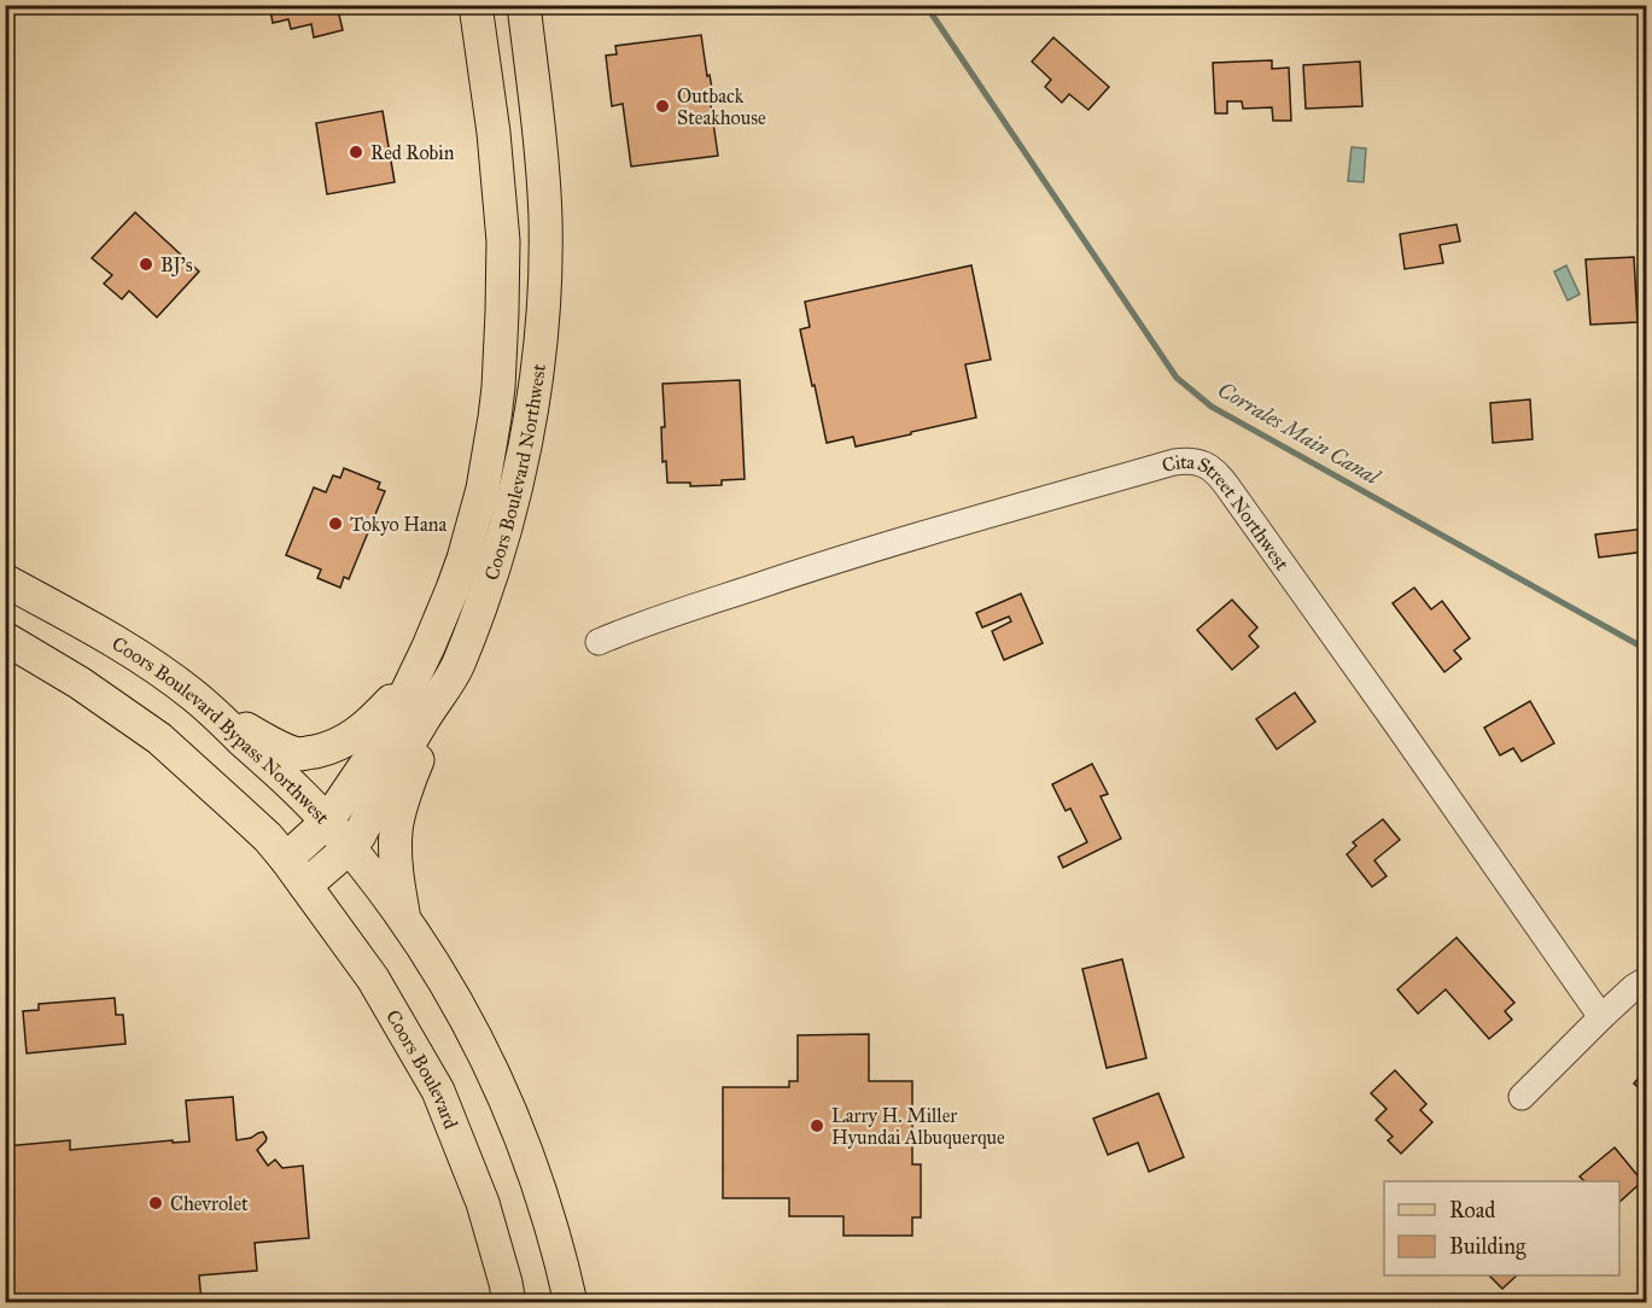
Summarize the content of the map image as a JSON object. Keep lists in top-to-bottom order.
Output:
{
  "streets": {
    "main road": ["Coors Boulevard Northwest", "Coors Boulevard Bypass Northwest", "Coors Boulevard"],
    "street": ["Cita Street Northwest"]
  },
  "crossings": [
    ["Coors Boulevard Northwest", "Coors Boulevard Bypass Northwest"],
    ["Coors Boulevard Northwest", "Coors Boulevard"]
  ],
  "water": ["Corrales Main Canal"],
  "places": [
    "Outback Steakhouse",
    "Red Robin",
    "BJ's",
    "Tokyo Hana",
    "Larry H. Miller Hyundai Albuquerque",
    "Chevrolet"
  ],
  "legend": ["Road", "Building"]
}
